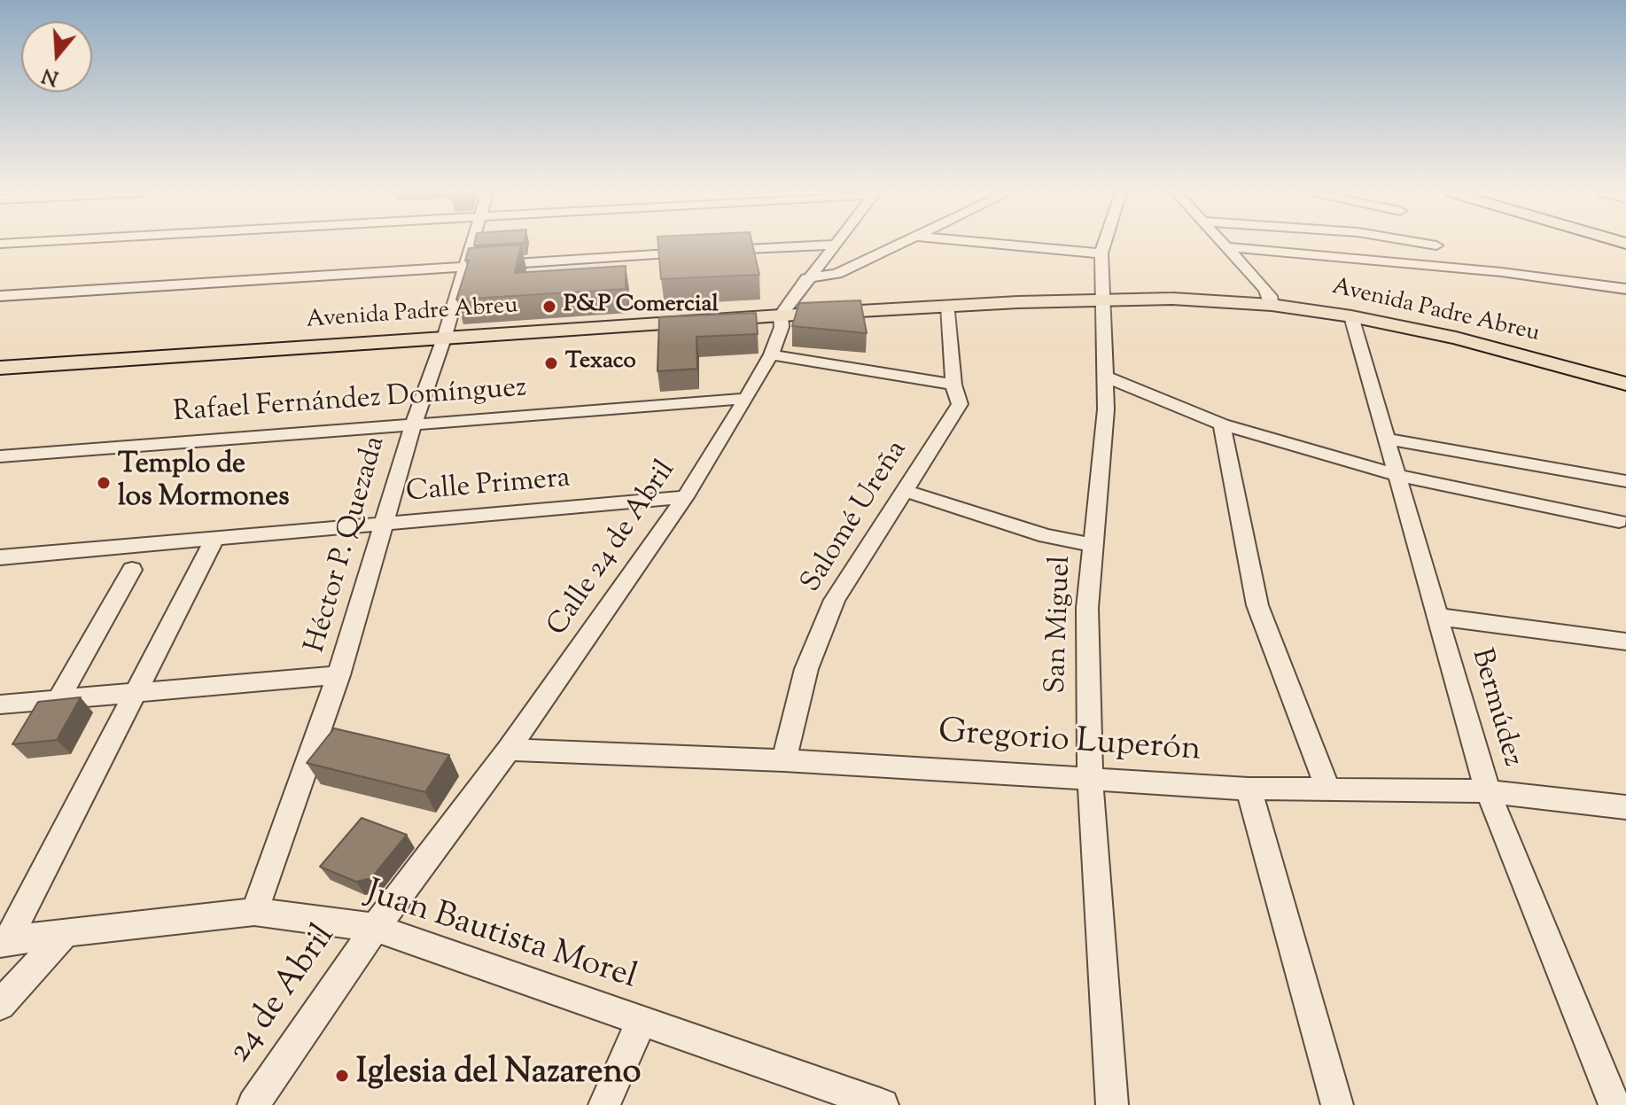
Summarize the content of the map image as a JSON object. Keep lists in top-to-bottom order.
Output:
{
  "streets": {
    "main road": ["Avenida Padre Abreu"],
    "street": [
      "Rafael Fernández Domínguez",
      "Calle Primera",
      "Salomé Ureña",
      "Héctor P. Quezada",
      "Calle 24 de Abril",
      "San Miguel",
      "Bermúdez",
      "Gregorio Luperón",
      "Juan Bautista Morel",
      "24 de Abril"
    ]
  },
  "crossings": [
    ["Avenida Padre Abreu", "Salomé Ureña"],
    ["Avenida Padre Abreu", "Héctor P. Quezada"],
    ["Avenida Padre Abreu", "Calle 24 de Abril"],
    ["Avenida Padre Abreu", "San Miguel"],
    ["Avenida Padre Abreu", "Bermúdez"],
    ["Rafael Fernández Domínguez", "Héctor P. Quezada"],
    ["Rafael Fernández Domínguez", "Calle 24 de Abril"],
    ["Calle Primera", "Héctor P. Quezada"],
    ["Calle Primera", "Calle 24 de Abril"],
    ["Salomé Ureña", "Gregorio Luperón"],
    ["Héctor P. Quezada", "Juan Bautista Morel"],
    ["Calle 24 de Abril", "Gregorio Luperón"],
    ["Calle 24 de Abril", "Juan Bautista Morel"],
    ["Calle 24 de Abril", "24 de Abril"],
    ["San Miguel", "Gregorio Luperón"],
    ["Bermúdez", "Gregorio Luperón"],
    ["Juan Bautista Morel", "24 de Abril"]
  ],
  "places": [
    "P&P Comercial",
    "Texaco",
    "Templo de los Mormones",
    "Iglesia del Nazareno"
  ],
  "north": "bottom"
}
